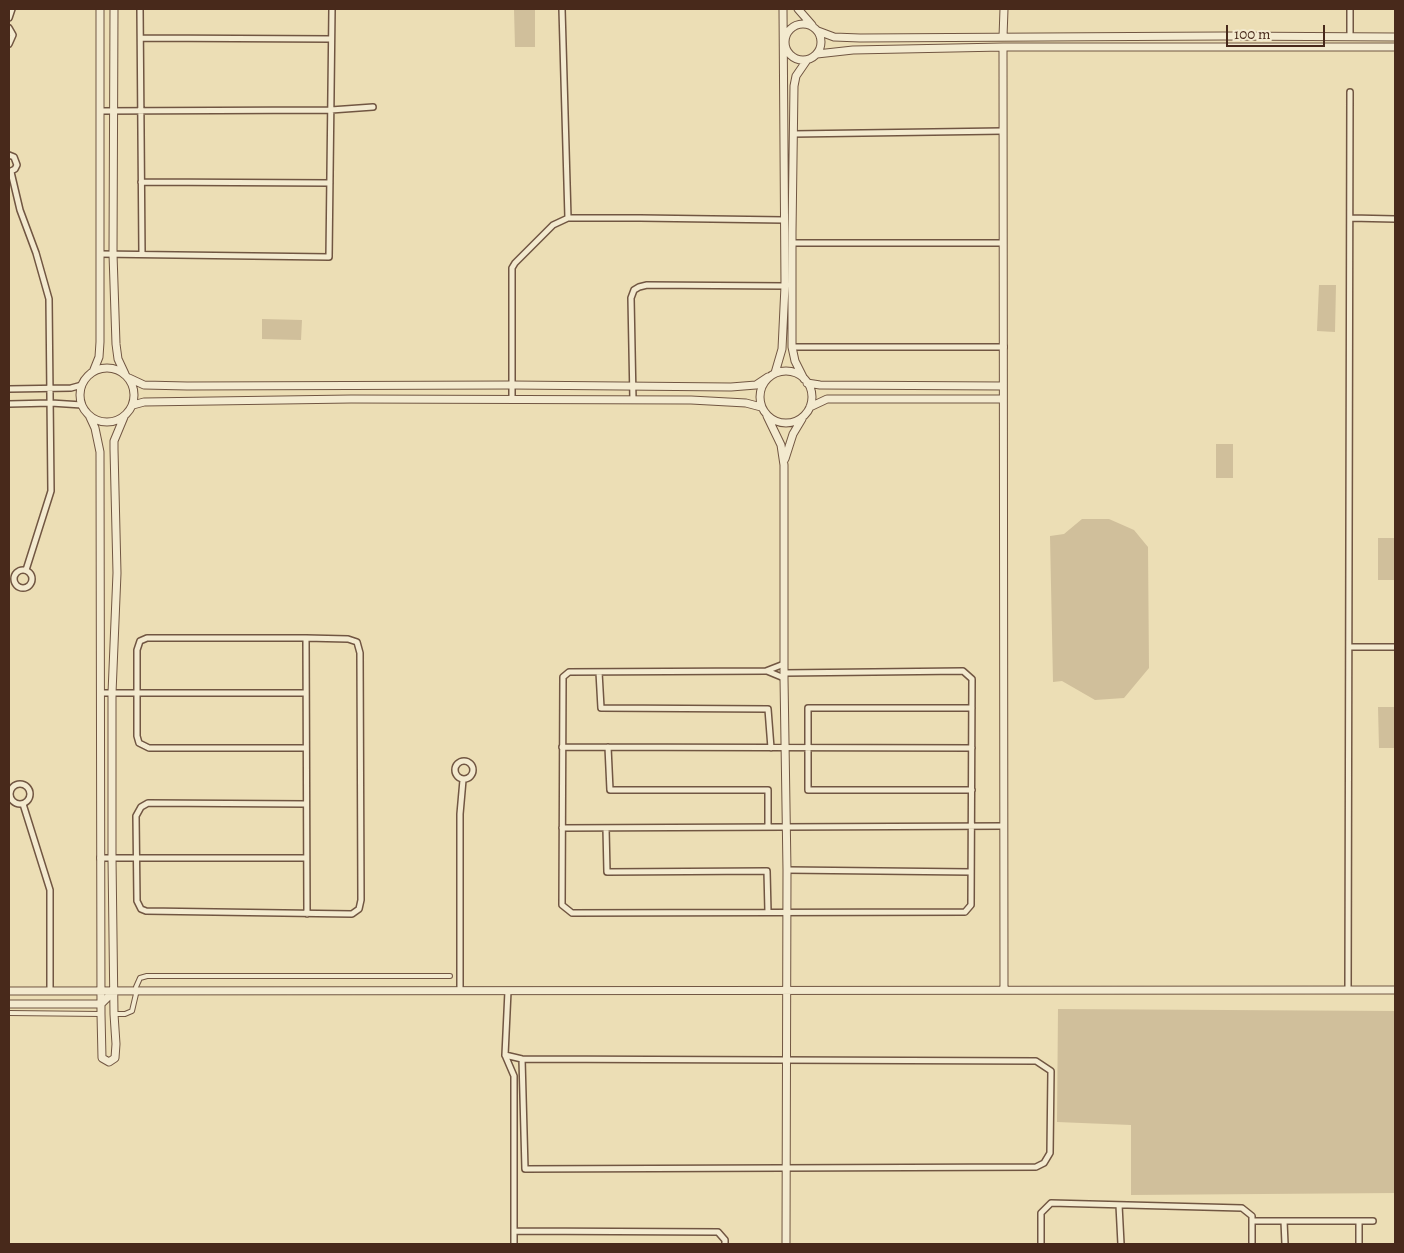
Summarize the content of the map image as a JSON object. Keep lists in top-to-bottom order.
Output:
{
  "scale_bar": "100 m"
}
